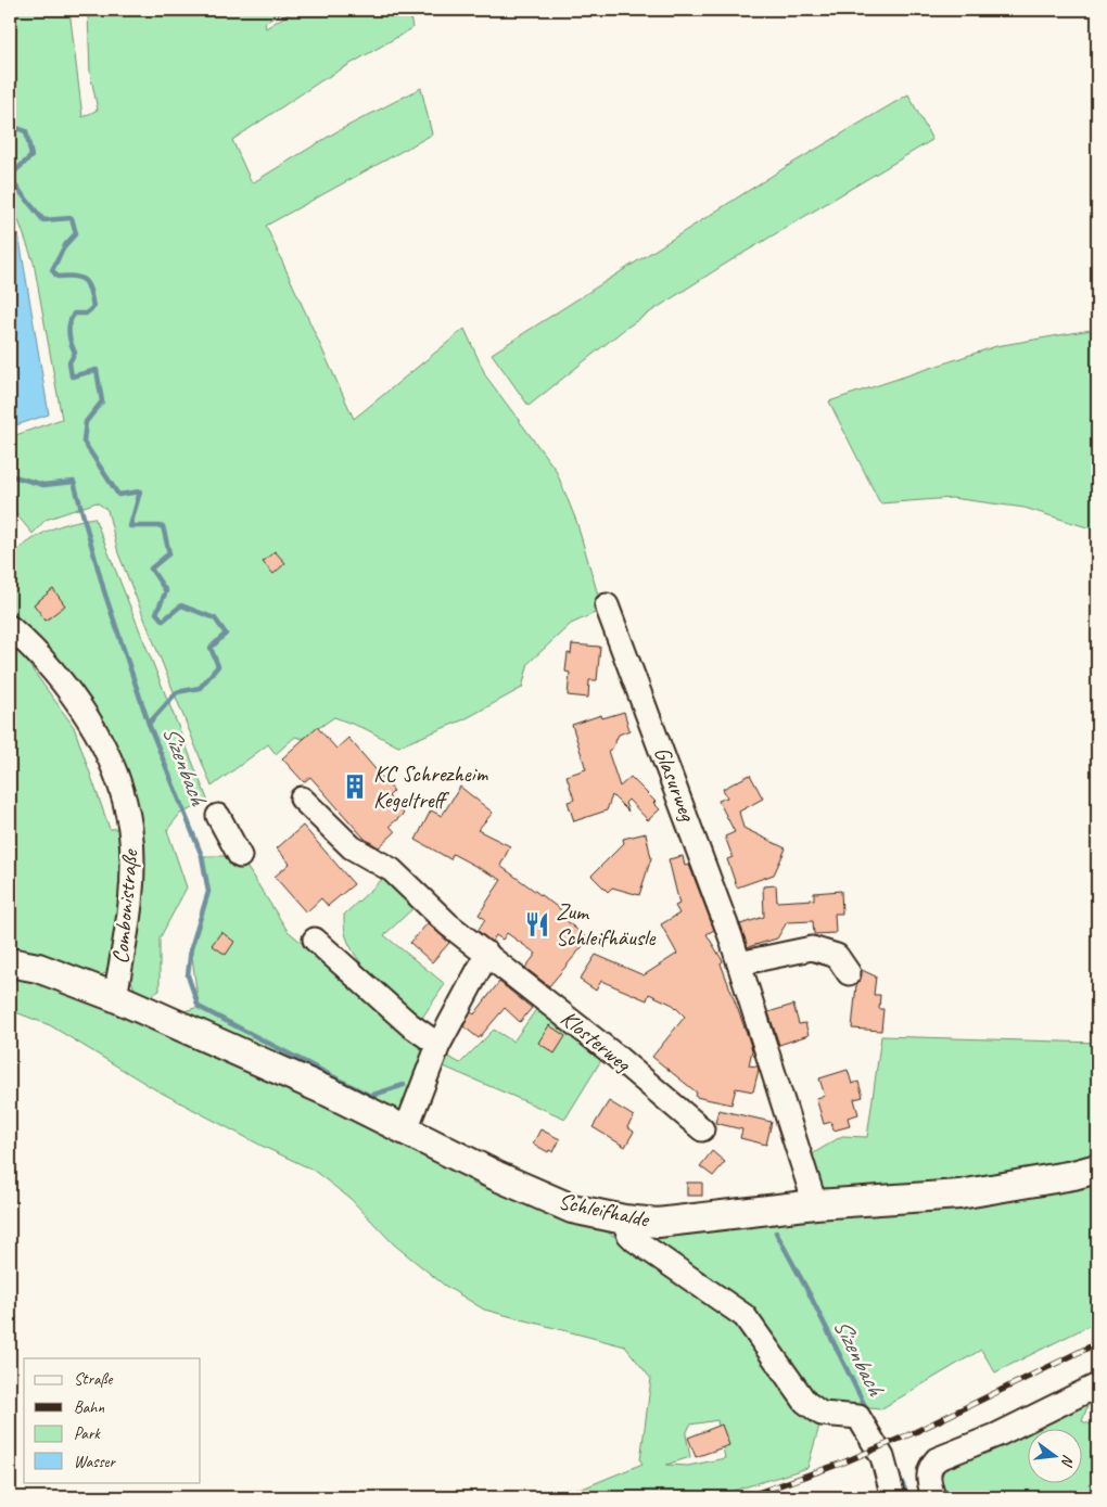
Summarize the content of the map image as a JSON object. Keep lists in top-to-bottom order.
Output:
{
  "streets": {
    "main road": ["Schleifhalde"],
    "street": ["Glasurweg", "Combonistraße", "Klosterweg"]
  },
  "crossings": [
    ["Glasurweg", "Schleifhalde"],
    ["Combonistraße", "Schleifhalde"]
  ],
  "water": ["Sizenbach"],
  "places": {
    "building": ["KC Schrezheim Kegeltreff"],
    "restaurant": ["Zum Schleifhäusle"]
  },
  "legend": [
    "Straße",
    "Bahn",
    "Park",
    "Wasser"
  ],
  "north": "right"
}
